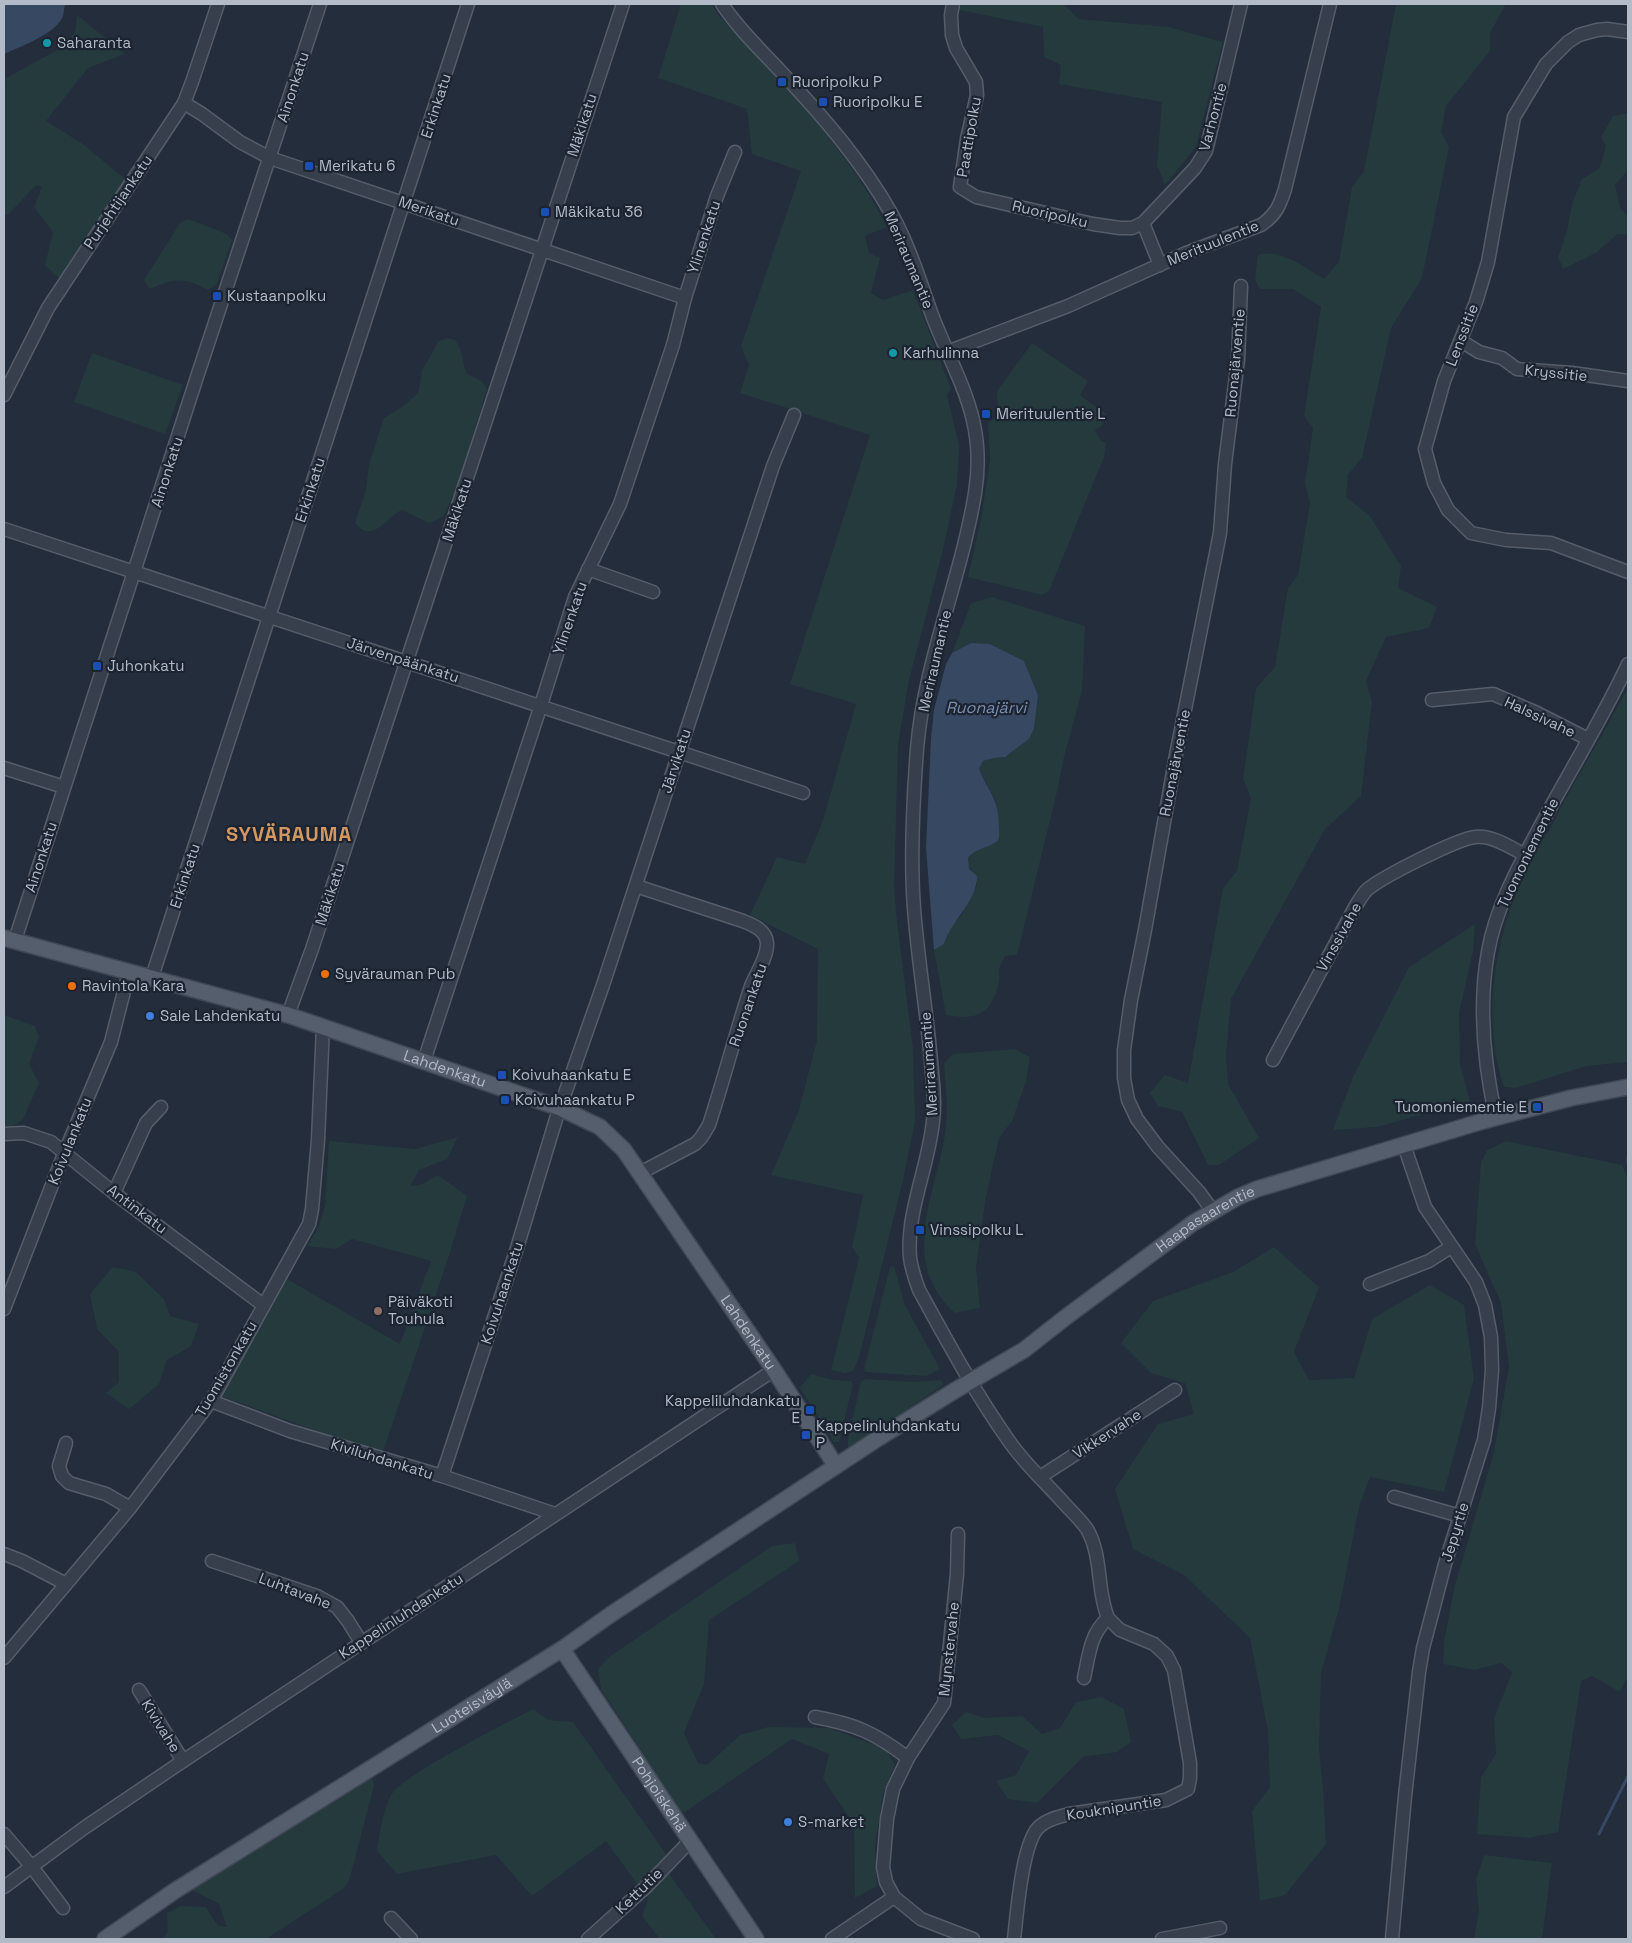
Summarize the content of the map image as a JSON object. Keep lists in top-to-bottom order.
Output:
{
  "streets": {
    "main road": [
      "Lahdenkatu",
      "Haapasaarentie",
      "Luoteisväylä",
      "Pohjoiskehä"
    ],
    "street": [
      "Ainonkatu",
      "Erkinkatu",
      "Varhontie",
      "Mäkikatu",
      "Paattipolku",
      "Purjehtijankatu",
      "Merikatu",
      "Ruoripolku",
      "Ylinenkatu",
      "Merituulentie",
      "Meriraumantie",
      "Lenssitie",
      "Ruonajärventie",
      "Kryssitie",
      "Järvenpäänkatu",
      "Halssivahe",
      "Järvikatu",
      "Tuomoniementie",
      "Vinssivahe",
      "Ruonankatu",
      "Koivulankatu",
      "Antinkatu",
      "Koivuhaankatu",
      "Tuomistonkatu",
      "Vikkervahe",
      "Kiviluhdankatu",
      "Jepyrtie",
      "Luhtavahe",
      "Kappelinluhdankatu",
      "Mynstervahe",
      "Kivivahe",
      "Kouknipuntie",
      "Kettutie"
    ]
  },
  "crossings": [
    ["Ainonkatu", "Merikatu"],
    ["Ainonkatu", "Järvenpäänkatu"],
    ["Ainonkatu", "Lahdenkatu"],
    ["Erkinkatu", "Merikatu"],
    ["Erkinkatu", "Järvenpäänkatu"],
    ["Erkinkatu", "Lahdenkatu"],
    ["Varhontie", "Ruoripolku"],
    ["Mäkikatu", "Merikatu"],
    ["Mäkikatu", "Järvenpäänkatu"],
    ["Mäkikatu", "Lahdenkatu"],
    ["Paattipolku", "Ruoripolku"],
    ["Purjehtijankatu", "Merikatu"],
    ["Merikatu", "Ylinenkatu"],
    ["Ylinenkatu", "Järvenpäänkatu"],
    ["Ylinenkatu", "Lahdenkatu"],
    ["Merituulentie", "Meriraumantie"],
    ["Meriraumantie", "Haapasaarentie"],
    ["Lenssitie", "Kryssitie"],
    ["Ruonajärventie", "Haapasaarentie"],
    ["Järvenpäänkatu", "Järvikatu"],
    ["Halssivahe", "Tuomoniementie"],
    ["Järvikatu", "Ruonankatu"],
    ["Järvikatu", "Lahdenkatu"],
    ["Järvikatu", "Koivuhaankatu"],
    ["Tuomoniementie", "Vinssivahe"],
    ["Tuomoniementie", "Haapasaarentie"],
    ["Ruonankatu", "Lahdenkatu"],
    ["Lahdenkatu", "Koivulankatu"],
    ["Lahdenkatu", "Haapasaarentie"],
    ["Lahdenkatu", "Koivuhaankatu"],
    ["Lahdenkatu", "Tuomistonkatu"],
    ["Lahdenkatu", "Kappelinluhdankatu"],
    ["Lahdenkatu", "Luoteisväylä"],
    ["Koivulankatu", "Antinkatu"],
    ["Antinkatu", "Tuomistonkatu"],
    ["Haapasaarentie", "Jepyrtie"],
    ["Haapasaarentie", "Luoteisväylä"],
    ["Koivuhaankatu", "Kiviluhdankatu"],
    ["Tuomistonkatu", "Kiviluhdankatu"],
    ["Kiviluhdankatu", "Kappelinluhdankatu"],
    ["Luhtavahe", "Kappelinluhdankatu"],
    ["Kappelinluhdankatu", "Kivivahe"],
    ["Luoteisväylä", "Pohjoiskehä"],
    ["Pohjoiskehä", "Kettutie"]
  ],
  "districts": ["SYVÄRAUMA"],
  "water": ["Ruonajärvi"],
  "places": {
    "other": [
      "Saharanta",
      "Karhulinna",
      "Syvärauman Pub",
      "Ravintola Kara",
      "Sale Lahdenkatu",
      "Päiväkoti Touhula",
      "S-market"
    ],
    "transit": [
      "Ruoripolku P",
      "Ruoripolku E",
      "Merikatu 6",
      "Mäkikatu 36",
      "Kustaanpolku",
      "Merituulentie L",
      "Juhonkatu",
      "Koivuhaankatu E",
      "Koivuhaankatu P",
      "Tuomoniementie E",
      "Vinssipolku L",
      "Kappeliluhdankatu E",
      "Kappelinluhdankatu P"
    ]
  }
}
